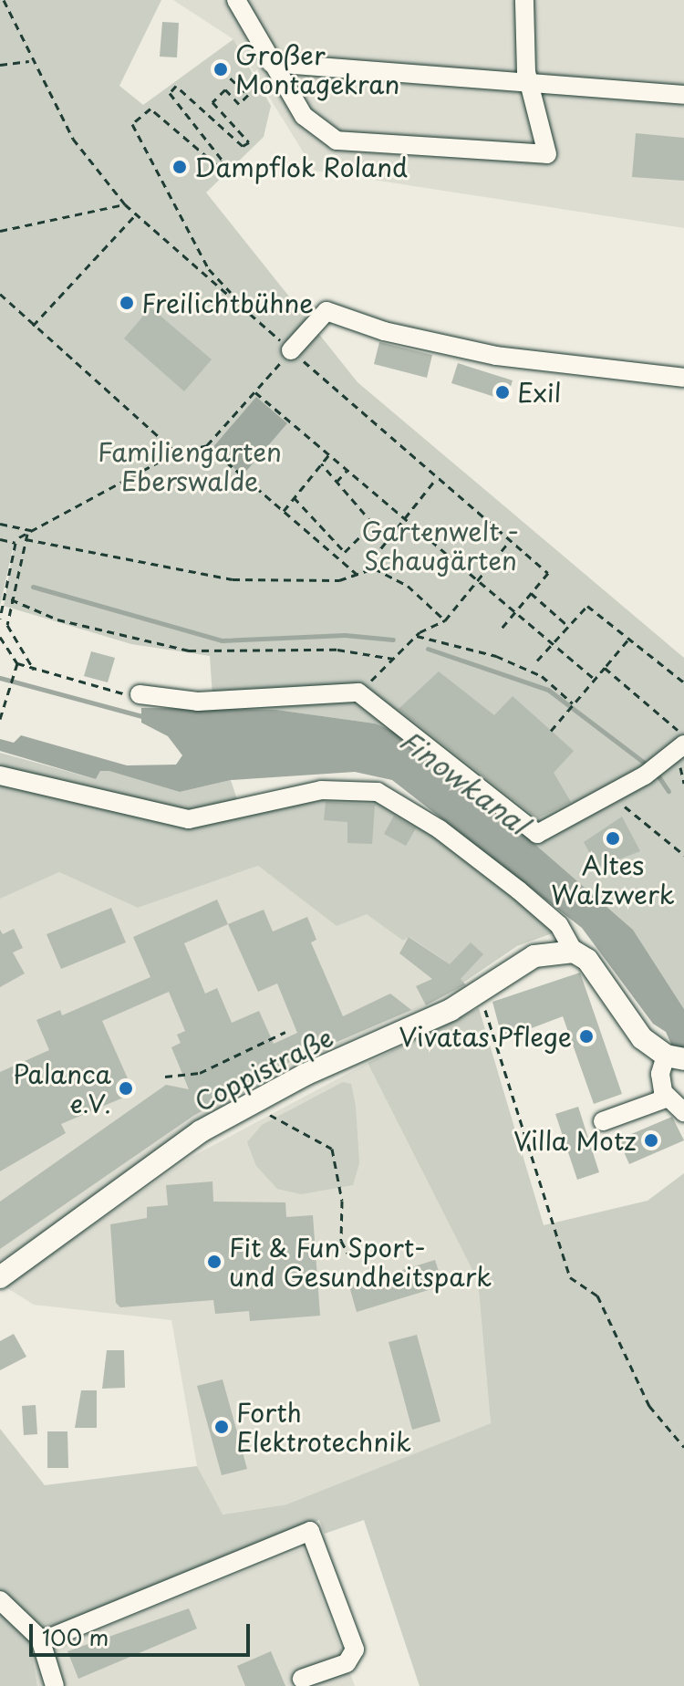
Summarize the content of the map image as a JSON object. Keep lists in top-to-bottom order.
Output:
{
  "streets": {
    "main road": ["Coppistraße"]
  },
  "water": ["Finowkanal"],
  "parks": ["Familiengarten Eberswalde", "Gartenwelt - Schaugärten"],
  "places": [
    "Großer Montagekran",
    "Dampflok Roland",
    "Freilichtbühne",
    "Exil",
    "Altes Walzwerk",
    "Vivatas Pflege",
    "Palanca e.V.",
    "Villa Motz",
    "Fit & Fun Sport- und Gesundheitspark",
    "Forth Elektrotechnik"
  ],
  "scale_bar": "100 m"
}
